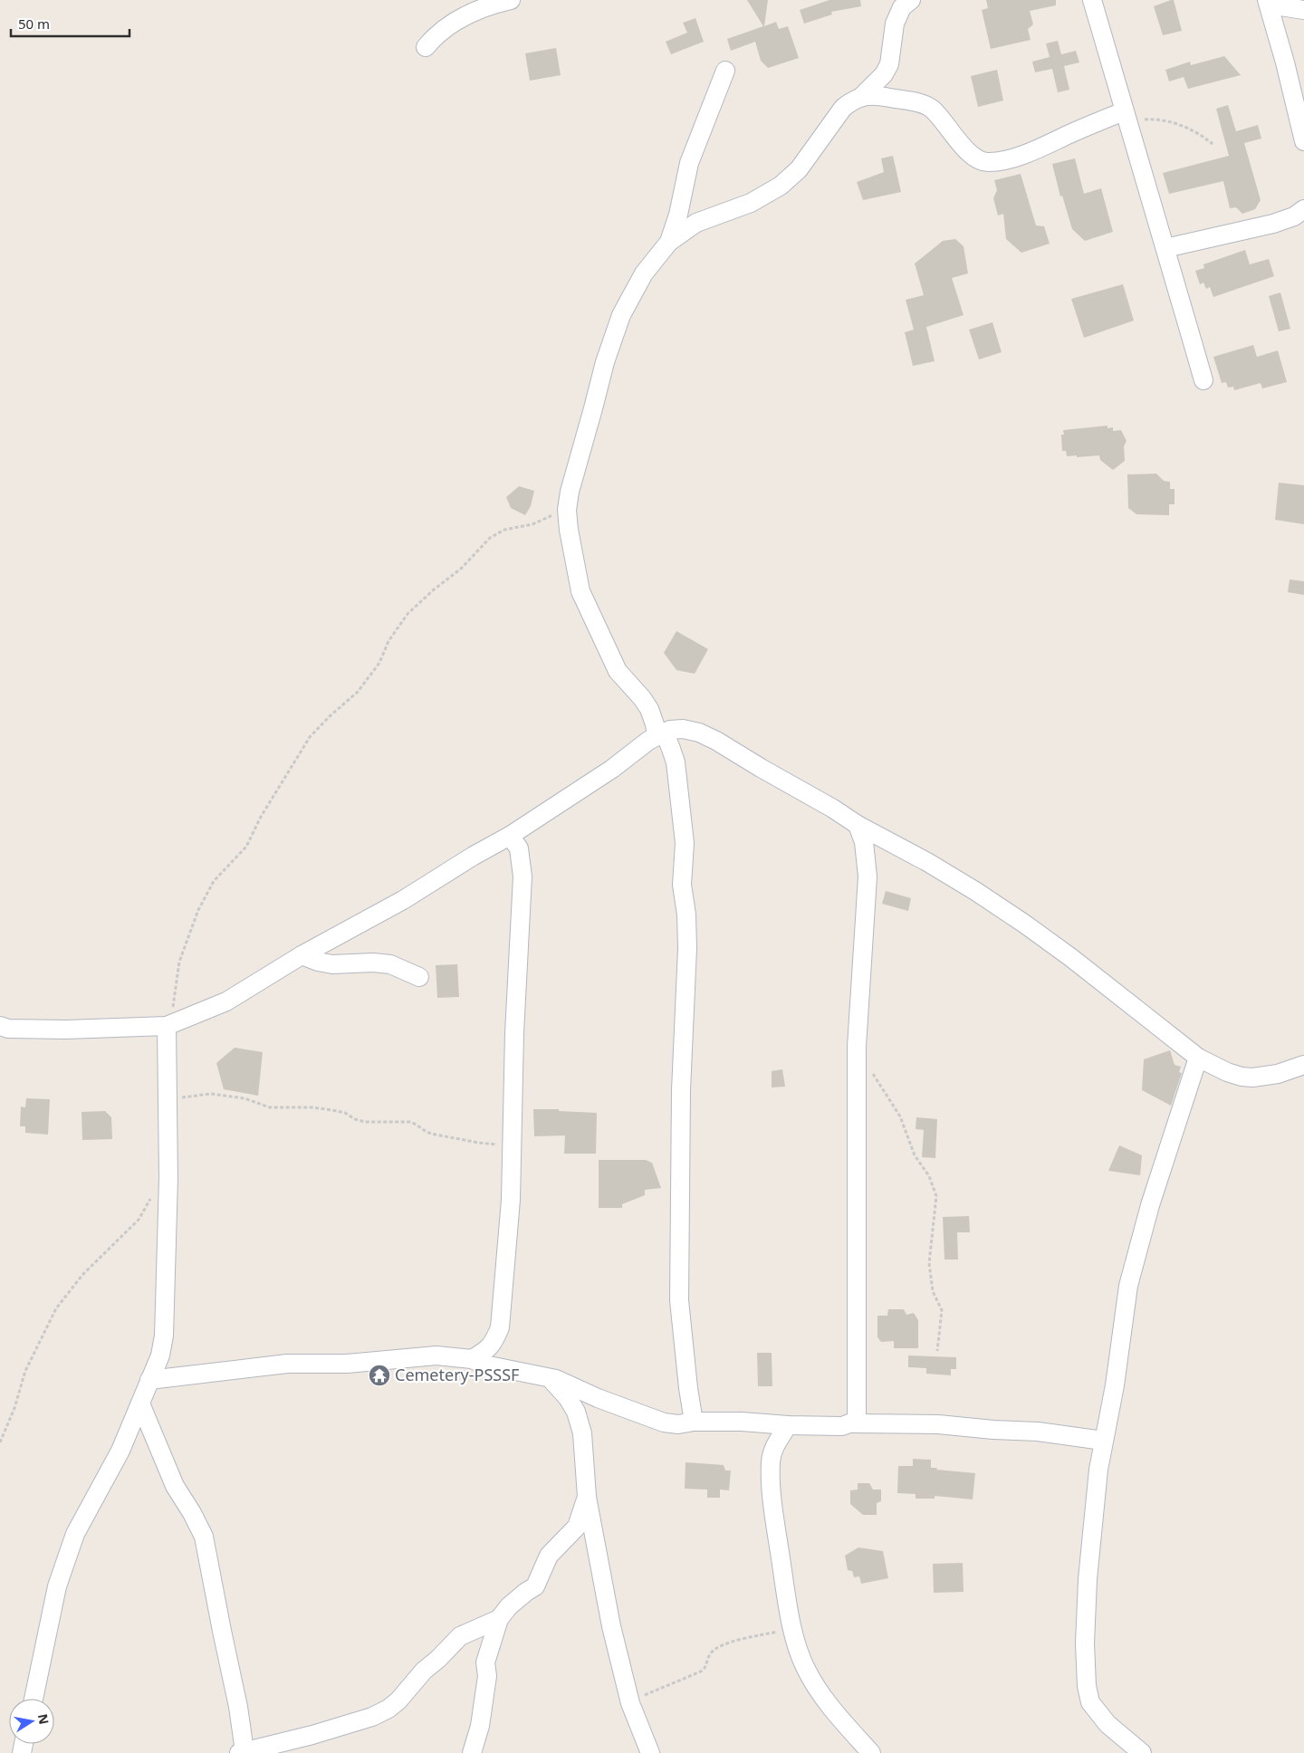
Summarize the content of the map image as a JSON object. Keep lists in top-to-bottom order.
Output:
{
  "places": {
    "temple": ["Cemetery-PSSSF"]
  },
  "scale_bar": "50 m",
  "north": "right"
}
